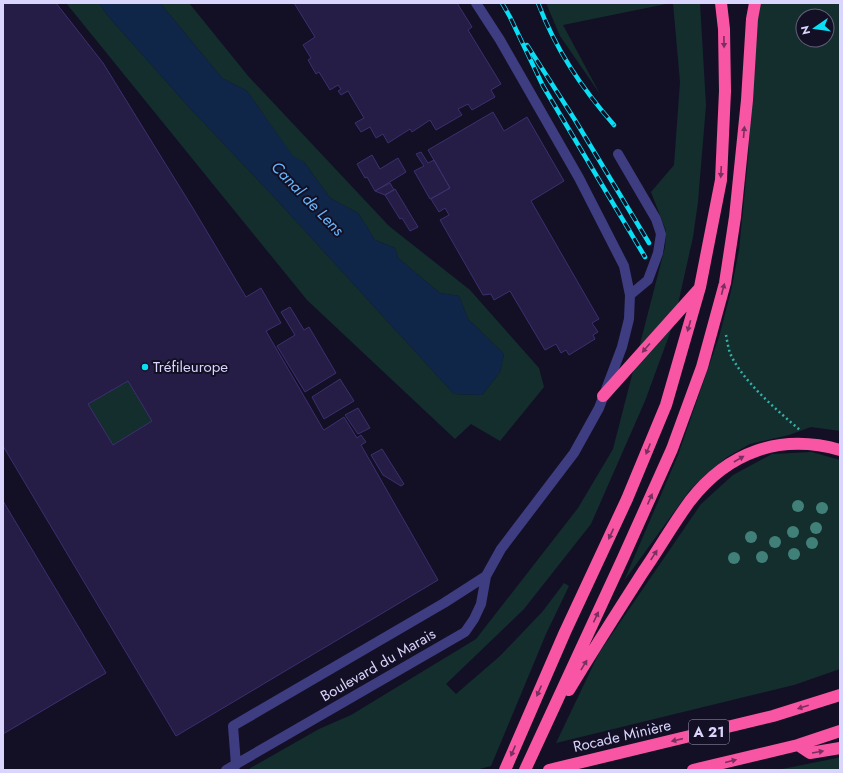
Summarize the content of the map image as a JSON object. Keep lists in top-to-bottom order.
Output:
{
  "streets": {
    "highway": ["A 21", "Rocade Minière"],
    "lane": ["Boulevard du Marais"]
  },
  "water": ["Canal de Lens"],
  "places": ["Tréfileurope"],
  "north": "left"
}
